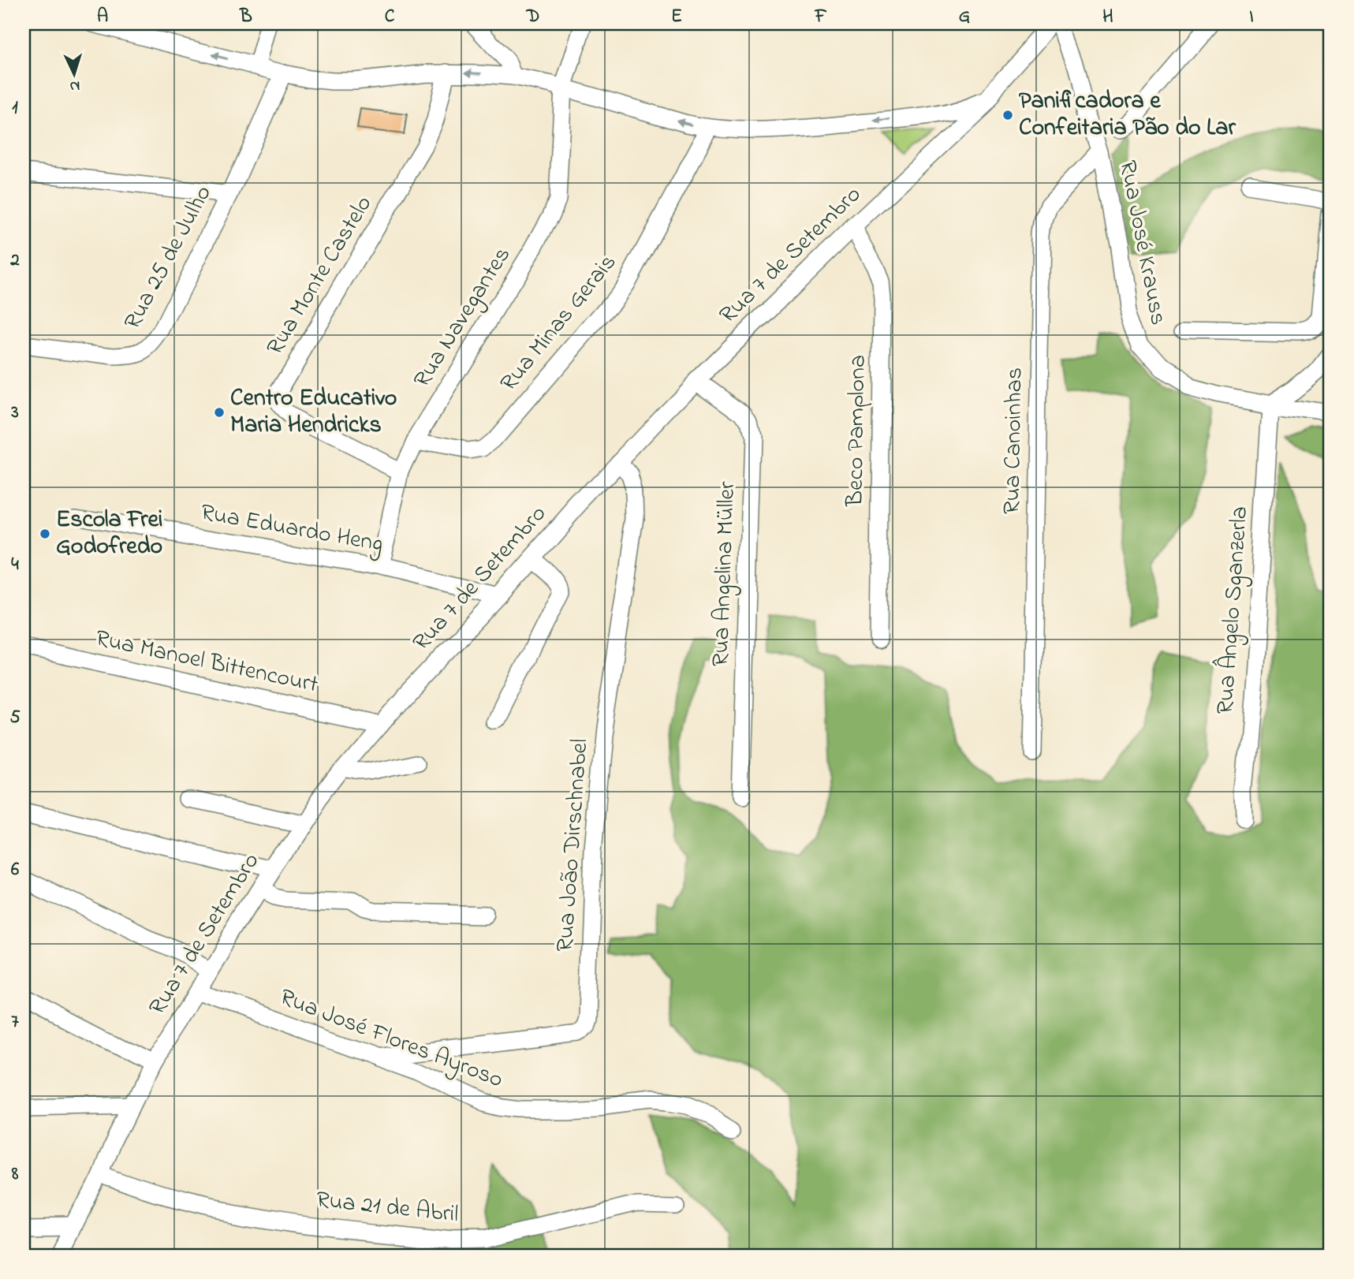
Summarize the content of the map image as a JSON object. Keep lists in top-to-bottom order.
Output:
{
  "streets": {
    "street": [
      "Rua José Krauss",
      "Rua 7 de Setembro",
      "Rua 25 de Julho",
      "Rua Monte Castelo",
      "Rua Navegantes",
      "Rua Minas Gerais",
      "Beco Pamplona",
      "Rua Canoinhas",
      "Rua Eduardo Heng",
      "Rua Angelina Müller",
      "Rua Ângelo Sganzerla",
      "Rua Manoel Bittencourt",
      "Rua João Dirschnabel",
      "Rua José Flores Ayroso",
      "Rua 21 de Abril"
    ]
  },
  "crossings": [
    ["Rua José Krauss", "Rua Canoinhas"],
    ["Rua José Krauss", "Rua Ângelo Sganzerla"],
    ["Rua 7 de Setembro", "Beco Pamplona"],
    ["Rua 7 de Setembro", "Rua Eduardo Heng"],
    ["Rua 7 de Setembro", "Rua Angelina Müller"],
    ["Rua 7 de Setembro", "Rua Manoel Bittencourt"],
    ["Rua 7 de Setembro", "Rua João Dirschnabel"],
    ["Rua 7 de Setembro", "Rua José Flores Ayroso"],
    ["Rua 7 de Setembro", "Rua 21 de Abril"],
    ["Rua Monte Castelo", "Rua Navegantes"],
    ["Rua Navegantes", "Rua Minas Gerais"],
    ["Rua Navegantes", "Rua Eduardo Heng"],
    ["Rua João Dirschnabel", "Rua José Flores Ayroso"]
  ],
  "places": ["Panificadora e Confeitaria Pão do Lar", "Centro Educativo Maria Hendricks", "Escola Frei Godofredo"],
  "north": "bottom",
  "grid": {
    "columns": [
      "A",
      "B",
      "C",
      "D",
      "E",
      "F",
      "G",
      "H",
      "I"
    ],
    "rows": [
      "1",
      "2",
      "3",
      "4",
      "5",
      "6",
      "7",
      "8"
    ]
  }
}
